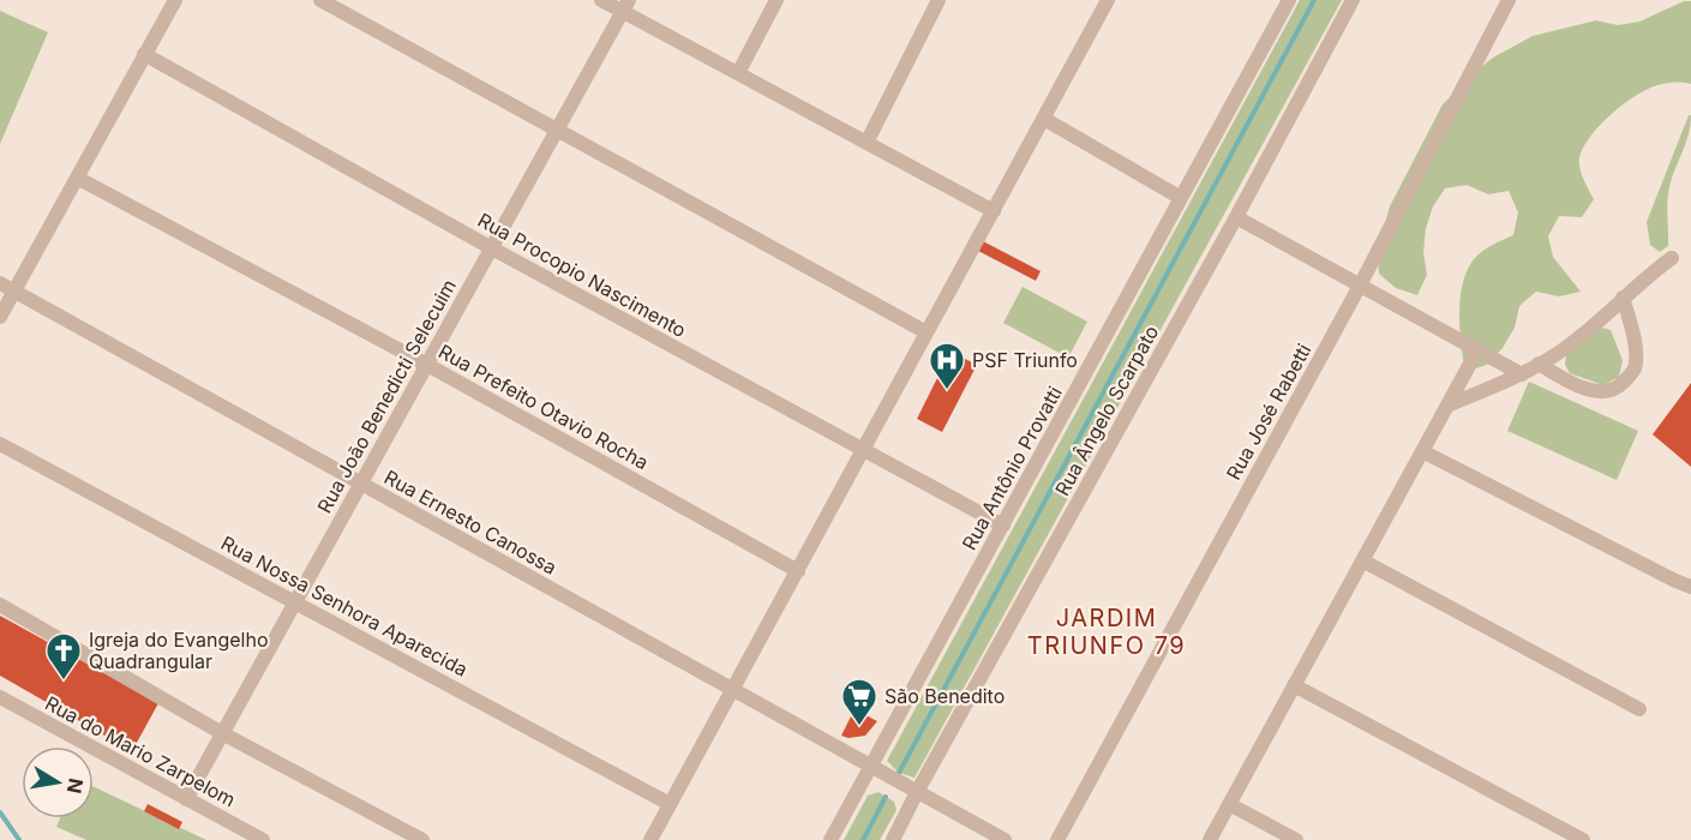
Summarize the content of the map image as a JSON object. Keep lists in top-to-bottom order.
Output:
{
  "streets": {
    "street": [
      "Rua Procopio Nascimento",
      "Rua João Benedicti Selecuim",
      "Rua Prefeito Otavio Rocha",
      "Rua Ângelo Scarpato",
      "Rua José Rabetti",
      "Rua Antônio Provatti",
      "Rua Ernesto Canossa",
      "Rua Nossa Senhora Aparecida",
      "Rua do Mario Zarpelom"
    ]
  },
  "crossings": [
    ["Rua Procopio Nascimento", "Rua João Benedicti Selecuim"],
    ["Rua Procopio Nascimento", "Rua Antônio Provatti"],
    ["Rua João Benedicti Selecuim", "Rua Prefeito Otavio Rocha"],
    ["Rua João Benedicti Selecuim", "Rua Ernesto Canossa"],
    ["Rua João Benedicti Selecuim", "Rua Nossa Senhora Aparecida"],
    ["Rua João Benedicti Selecuim", "Rua do Mario Zarpelom"],
    ["Rua Ângelo Scarpato", "Rua Ernesto Canossa"],
    ["Rua Antônio Provatti", "Rua Ernesto Canossa"]
  ],
  "districts": ["JARDIM TRIUNFO 79"],
  "places": {
    "hospital": ["PSF Triunfo"],
    "church": ["Igreja do Evangelho Quadrangular"],
    "supermarket": ["São Benedito"]
  },
  "north": "right"
}
